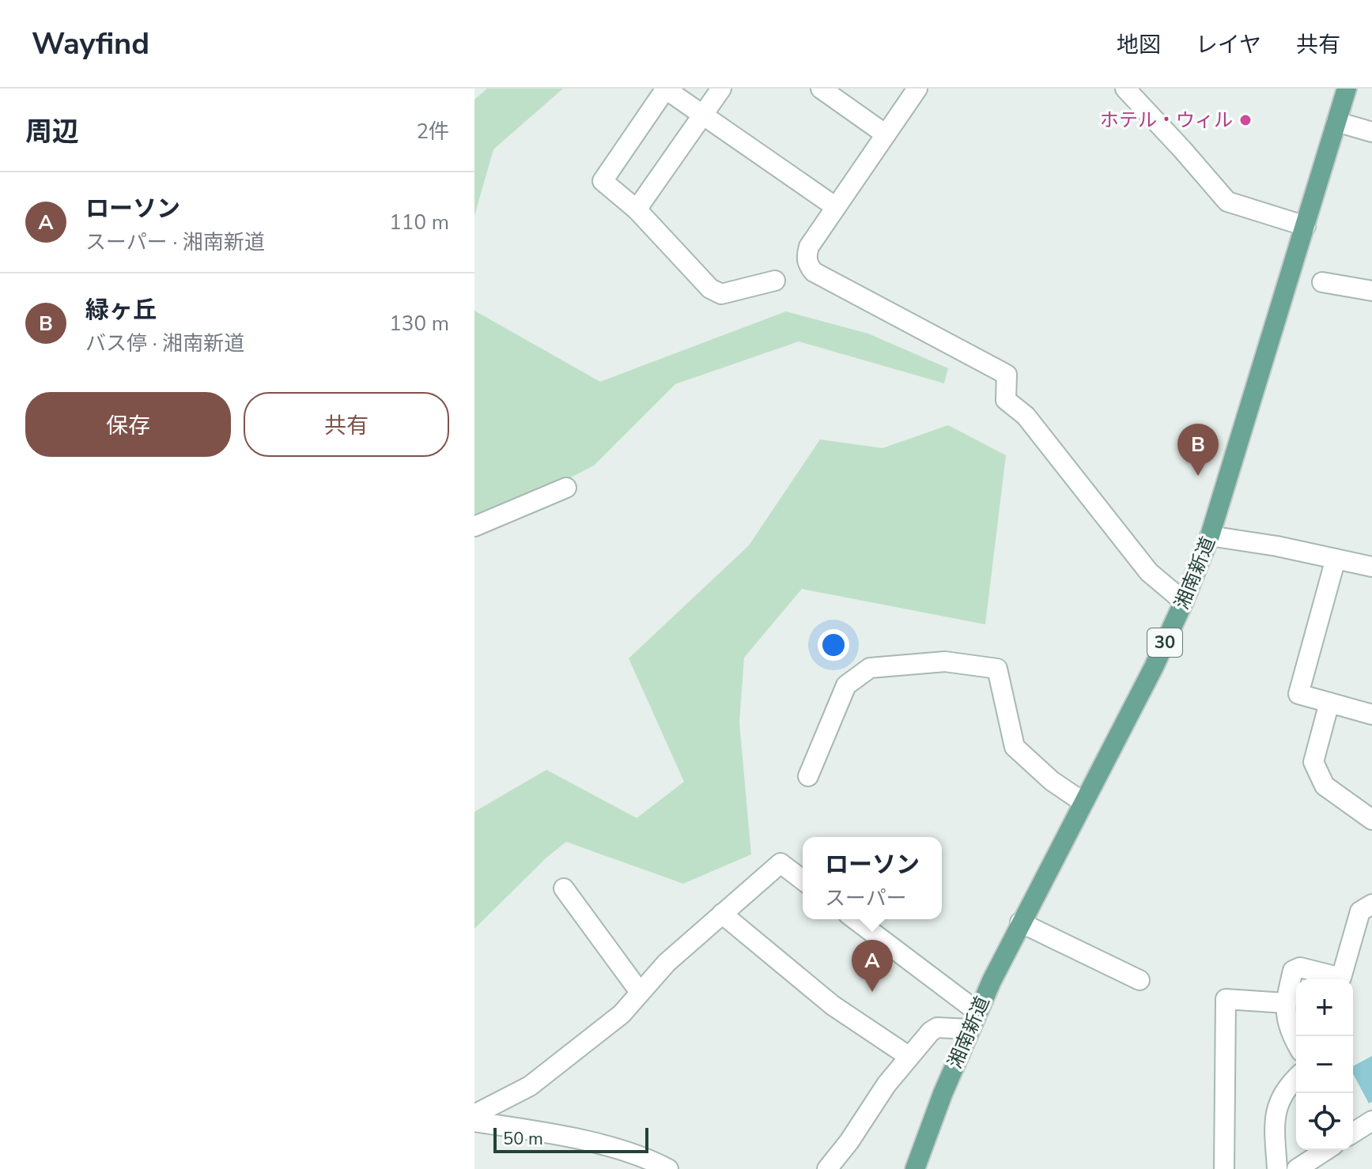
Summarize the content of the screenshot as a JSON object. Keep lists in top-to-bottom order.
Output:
{
  "streets": {
    "main road": ["湘南新道", "30"]
  },
  "places": ["ホテル・ウィル"],
  "scale_bar": "50 m",
  "page": {
    "header": "Wayfind",
    "nav": ["地図", "レイヤ", "共有"],
    "heading": ["周辺", "2件"],
    "list": [
      {
        "mark": "A",
        "name": "ローソン",
        "note": "スーパー · 湘南新道",
        "value": "110 m"
      },
      {
        "mark": "B",
        "name": "緑ヶ丘",
        "note": "バス停 · 湘南新道",
        "value": "130 m"
      }
    ],
    "buttons": ["保存", "共有"],
    "pins": ["B", "A"],
    "popup": ["ローソン", "スーパー"],
    "map_buttons": ["+", "−"],
    "scale": "50 m"
  }
}
